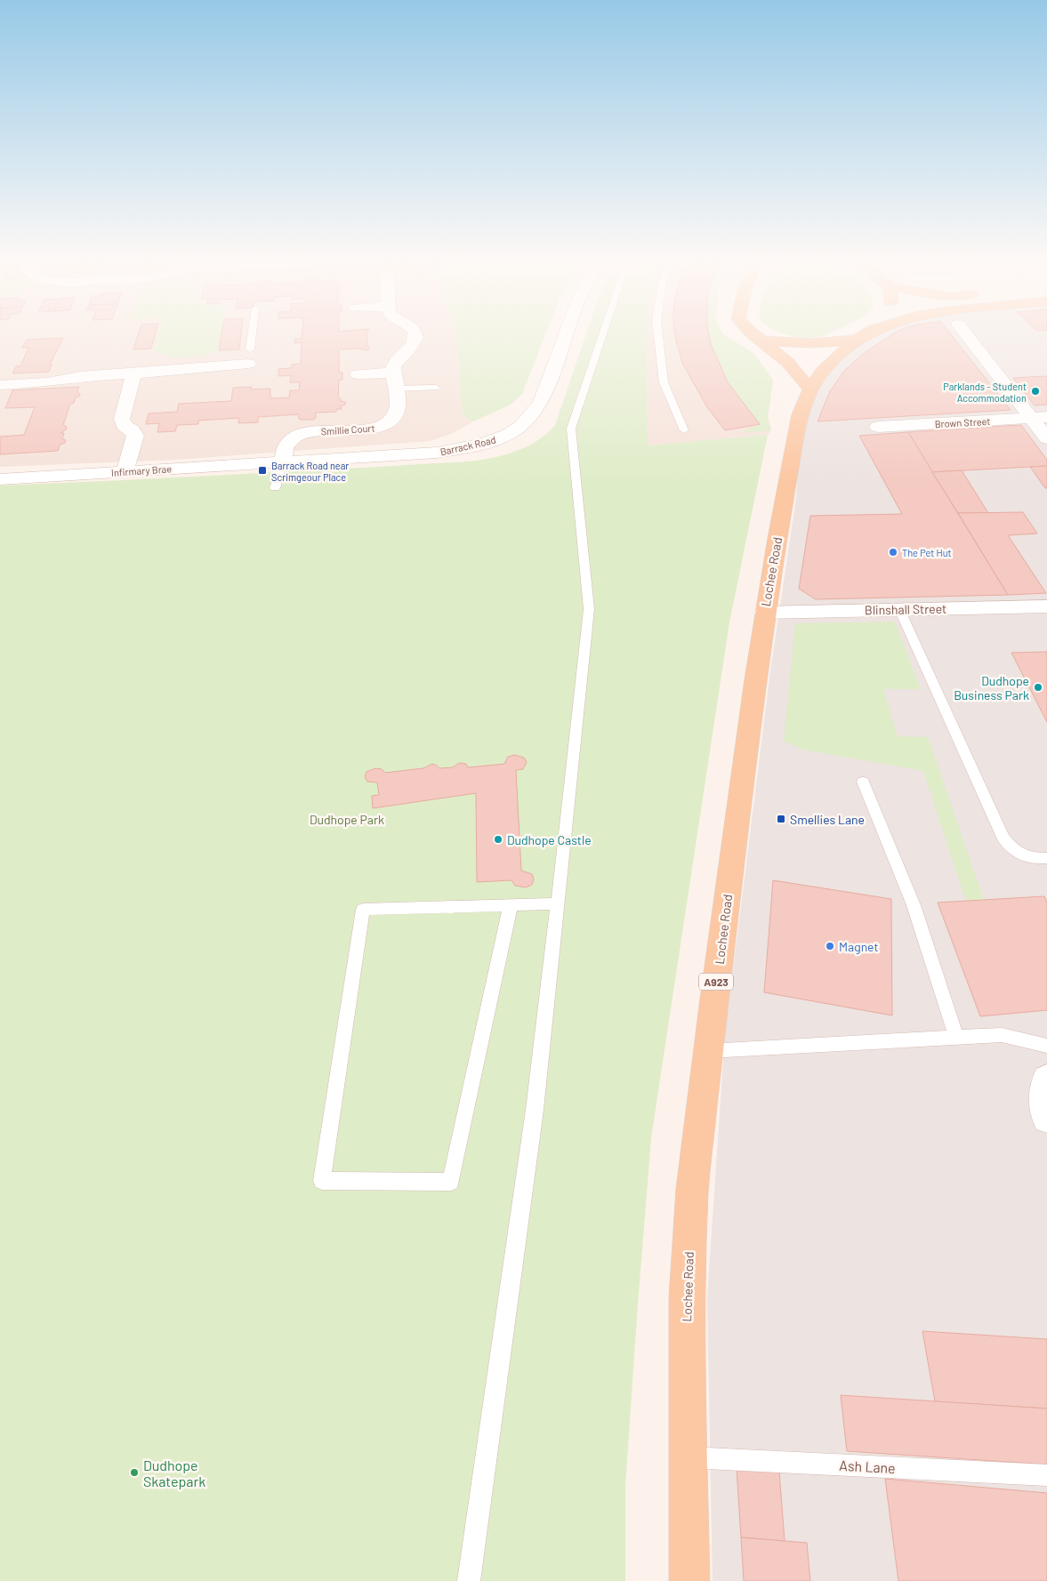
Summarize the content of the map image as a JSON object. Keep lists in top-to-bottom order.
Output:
{
  "streets": {
    "main road": ["Lochee Road", "A923"],
    "street": [
      "Brown Street",
      "Smillie Court",
      "Barrack Road",
      "Infirmary Brae",
      "Blinshall Street"
    ],
    "lane": ["Ash Lane"]
  },
  "crossings": [
    ["Smillie Court", "Barrack Road"],
    ["Smillie Court", "Infirmary Brae"],
    ["Barrack Road", "Infirmary Brae"],
    ["Lochee Road", "Blinshall Street"],
    ["Lochee Road", "Ash Lane"]
  ],
  "parks": ["Dudhope Park"],
  "places": {
    "other": [
      "Parklands - Student Accommodation",
      "The Pet Hut",
      "Dudhope Business Park",
      "Dudhope Castle",
      "Magnet",
      "Dudhope Skatepark"
    ],
    "transit": ["Barrack Road near Scrimgeour Place", "Smellies Lane"]
  }
}
